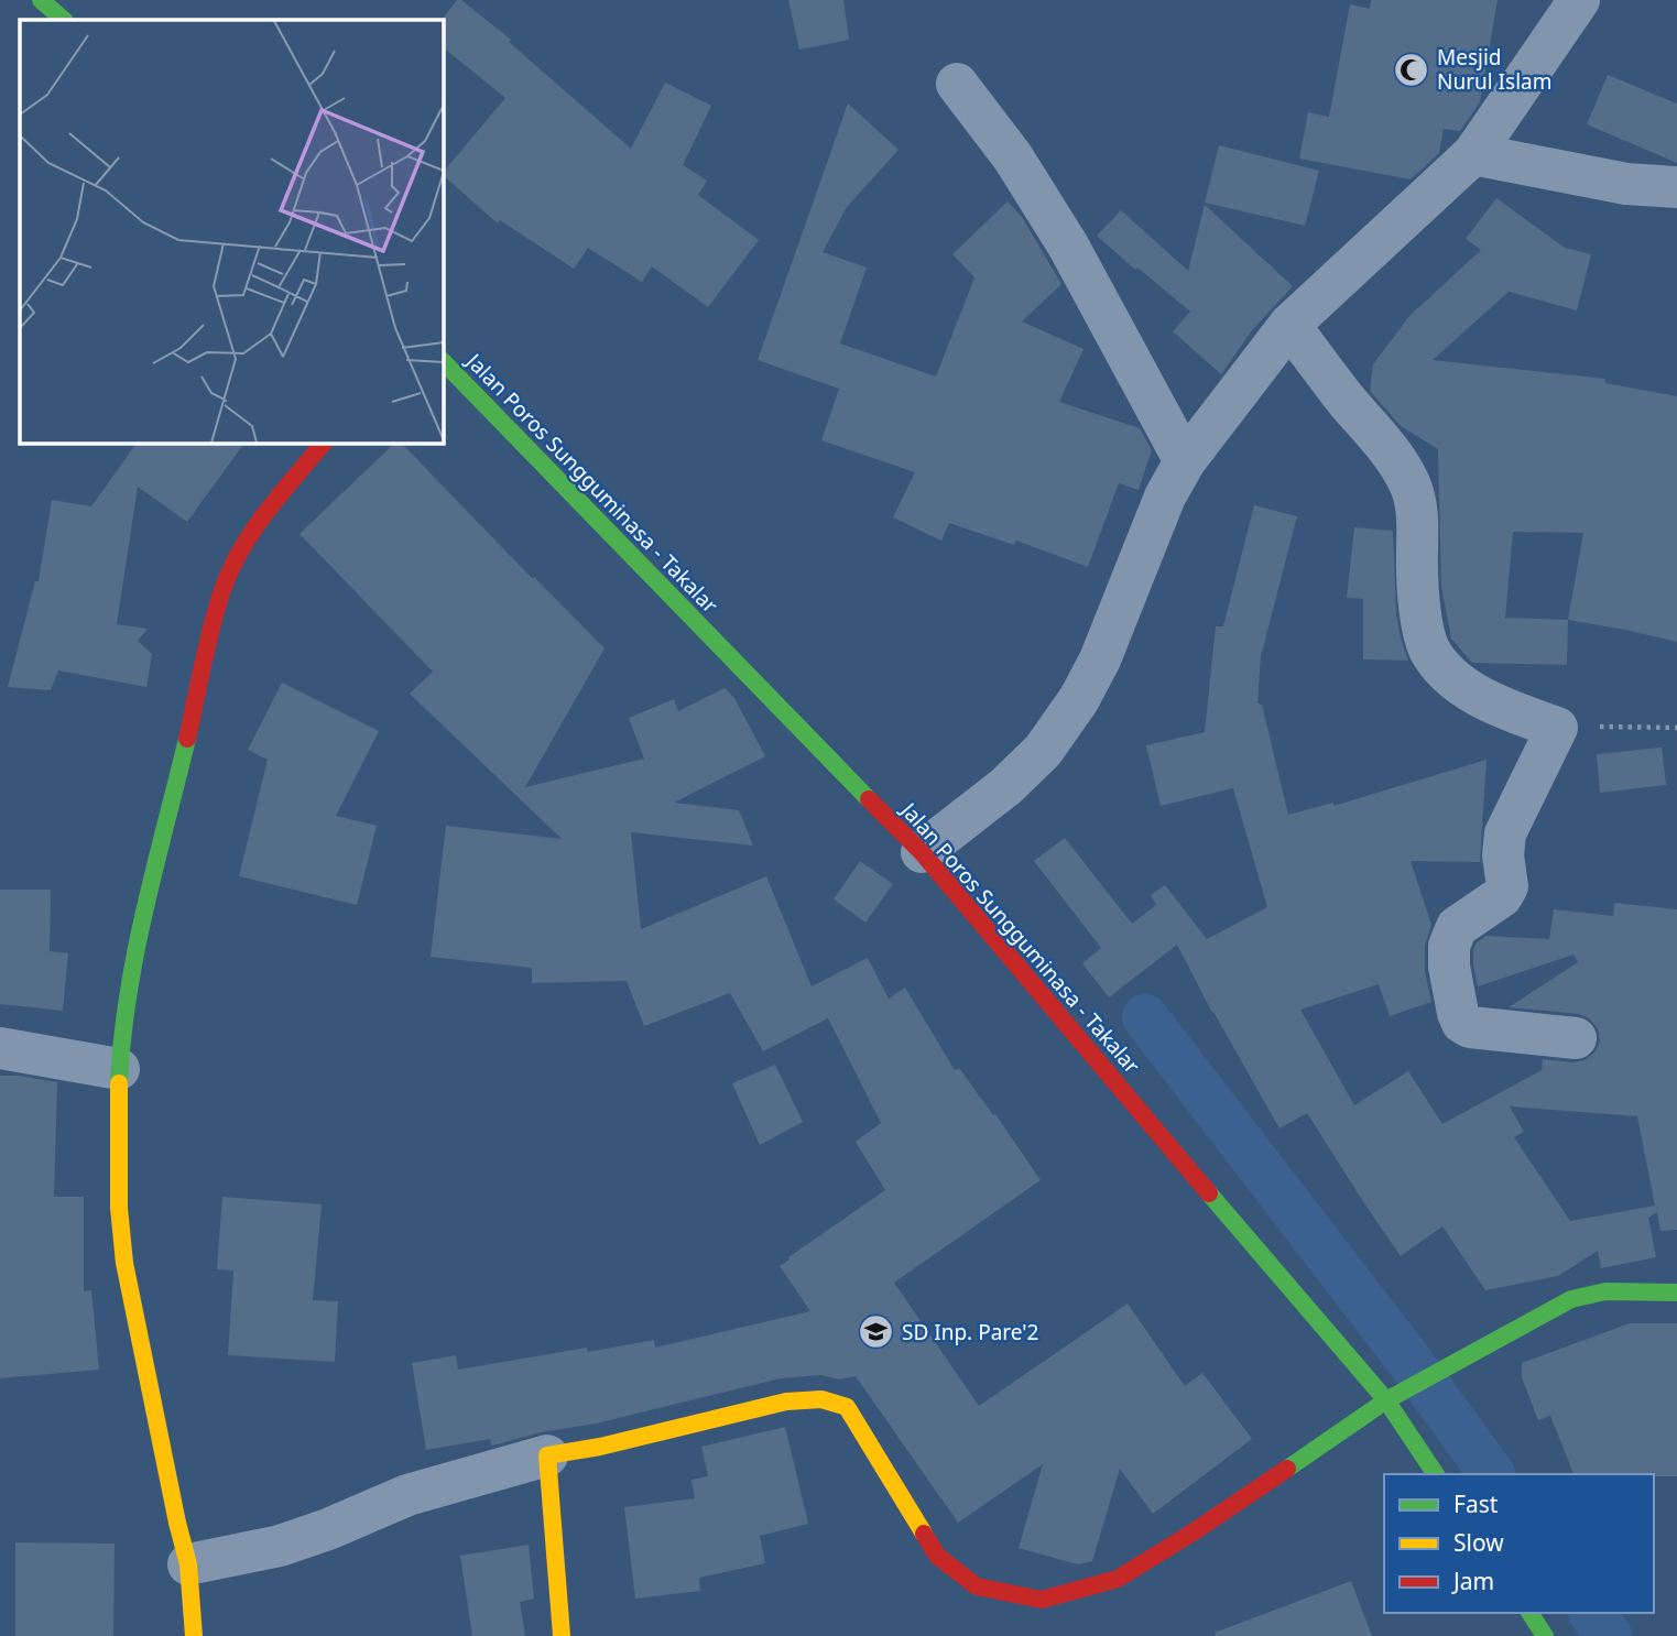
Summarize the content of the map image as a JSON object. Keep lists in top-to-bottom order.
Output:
{
  "streets": {
    "main road": ["Jalan Poros Sungguminasa - Takalar"]
  },
  "places": {
    "mosque": ["Mesjid Nurul Islam"],
    "school or university": ["SD Inp. Pare'2"]
  },
  "legend": ["Fast", "Slow", "Jam"]
}
